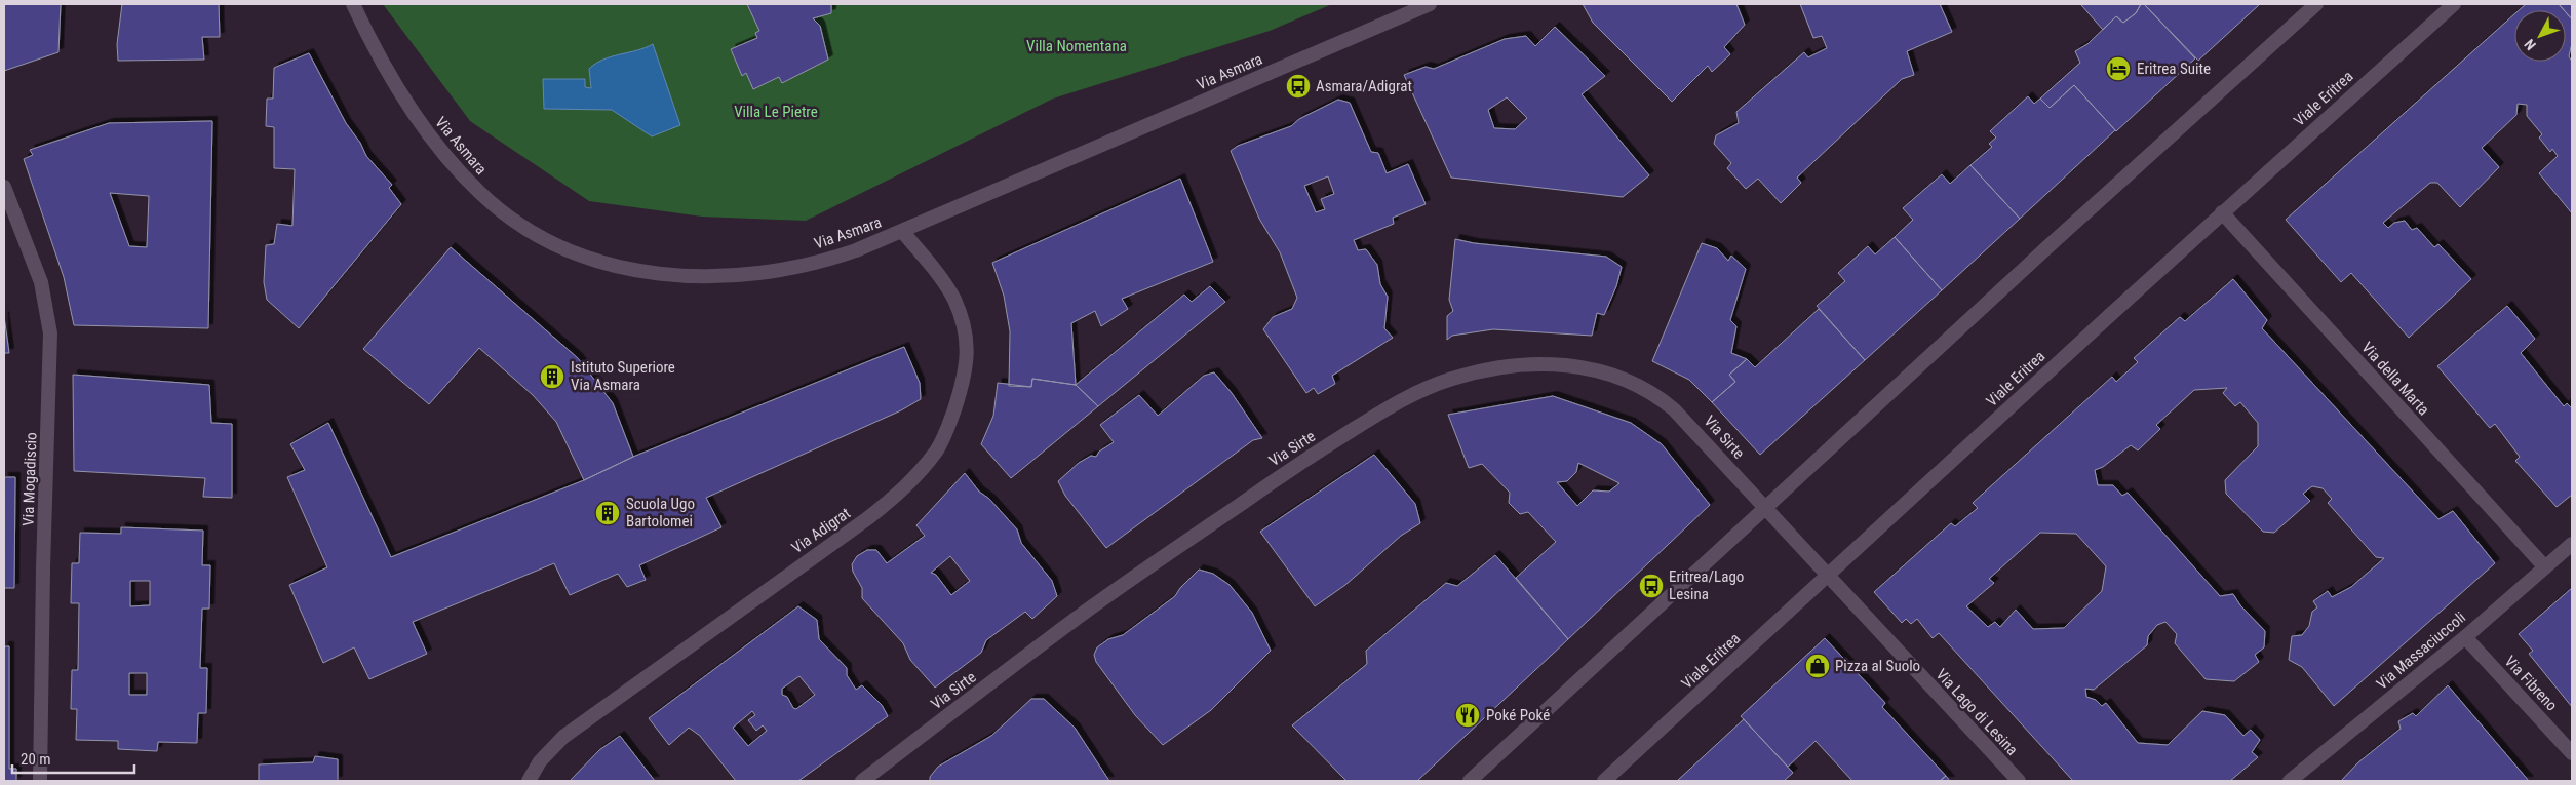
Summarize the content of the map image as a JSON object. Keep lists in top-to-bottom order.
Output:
{
  "streets": {
    "street": [
      "Via Asmara",
      "Viale Eritrea",
      "Via della Marta",
      "Via Sirte",
      "Via Mogadiscio",
      "Via Adigrat",
      "Via Massaciuccoli",
      "Via Fibreno",
      "Via Lago di Lesina"
    ]
  },
  "crossings": [
    ["Via Asmara", "Via Adigrat"],
    ["Viale Eritrea", "Via della Marta"],
    ["Viale Eritrea", "Via Sirte"],
    ["Viale Eritrea", "Via Lago di Lesina"],
    ["Via della Marta", "Via Massaciuccoli"],
    ["Via Sirte", "Via Lago di Lesina"],
    ["Via Massaciuccoli", "Via Fibreno"]
  ],
  "parks": ["Villa Nomentana", "Villa Le Pietre"],
  "places": {
    "hotel": ["Eritrea Suite"],
    "bus stop": ["Asmara/Adigrat", "Eritrea/Lago Lesina"],
    "building": ["Istituto Superiore Via Asmara", "Scuola Ugo Bartolomei"],
    "shop": ["Pizza al Suolo"],
    "restaurant": ["Poké Poké"]
  },
  "scale_bar": "20 m",
  "north": "bottom left"
}
